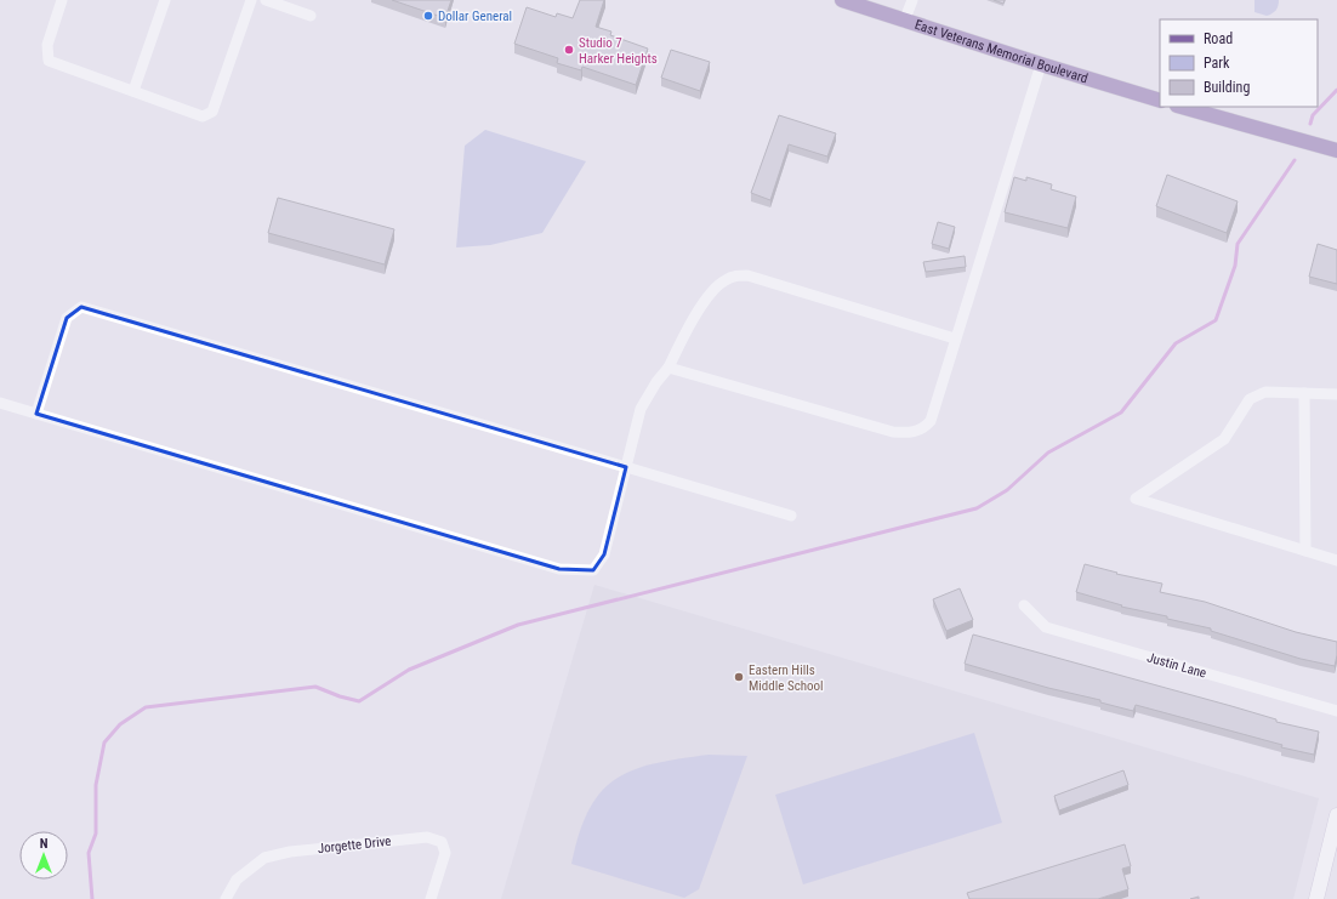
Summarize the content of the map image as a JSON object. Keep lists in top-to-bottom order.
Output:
{
  "streets": {
    "main road": ["East Veterans Memorial Boulevard"],
    "street": ["Justin Lane", "Jorgette Drive"]
  },
  "places": ["Dollar General", "Studio 7 Harker Heights", "Eastern Hills Middle School"],
  "legend": ["Road", "Park", "Building"],
  "north": "top"
}
